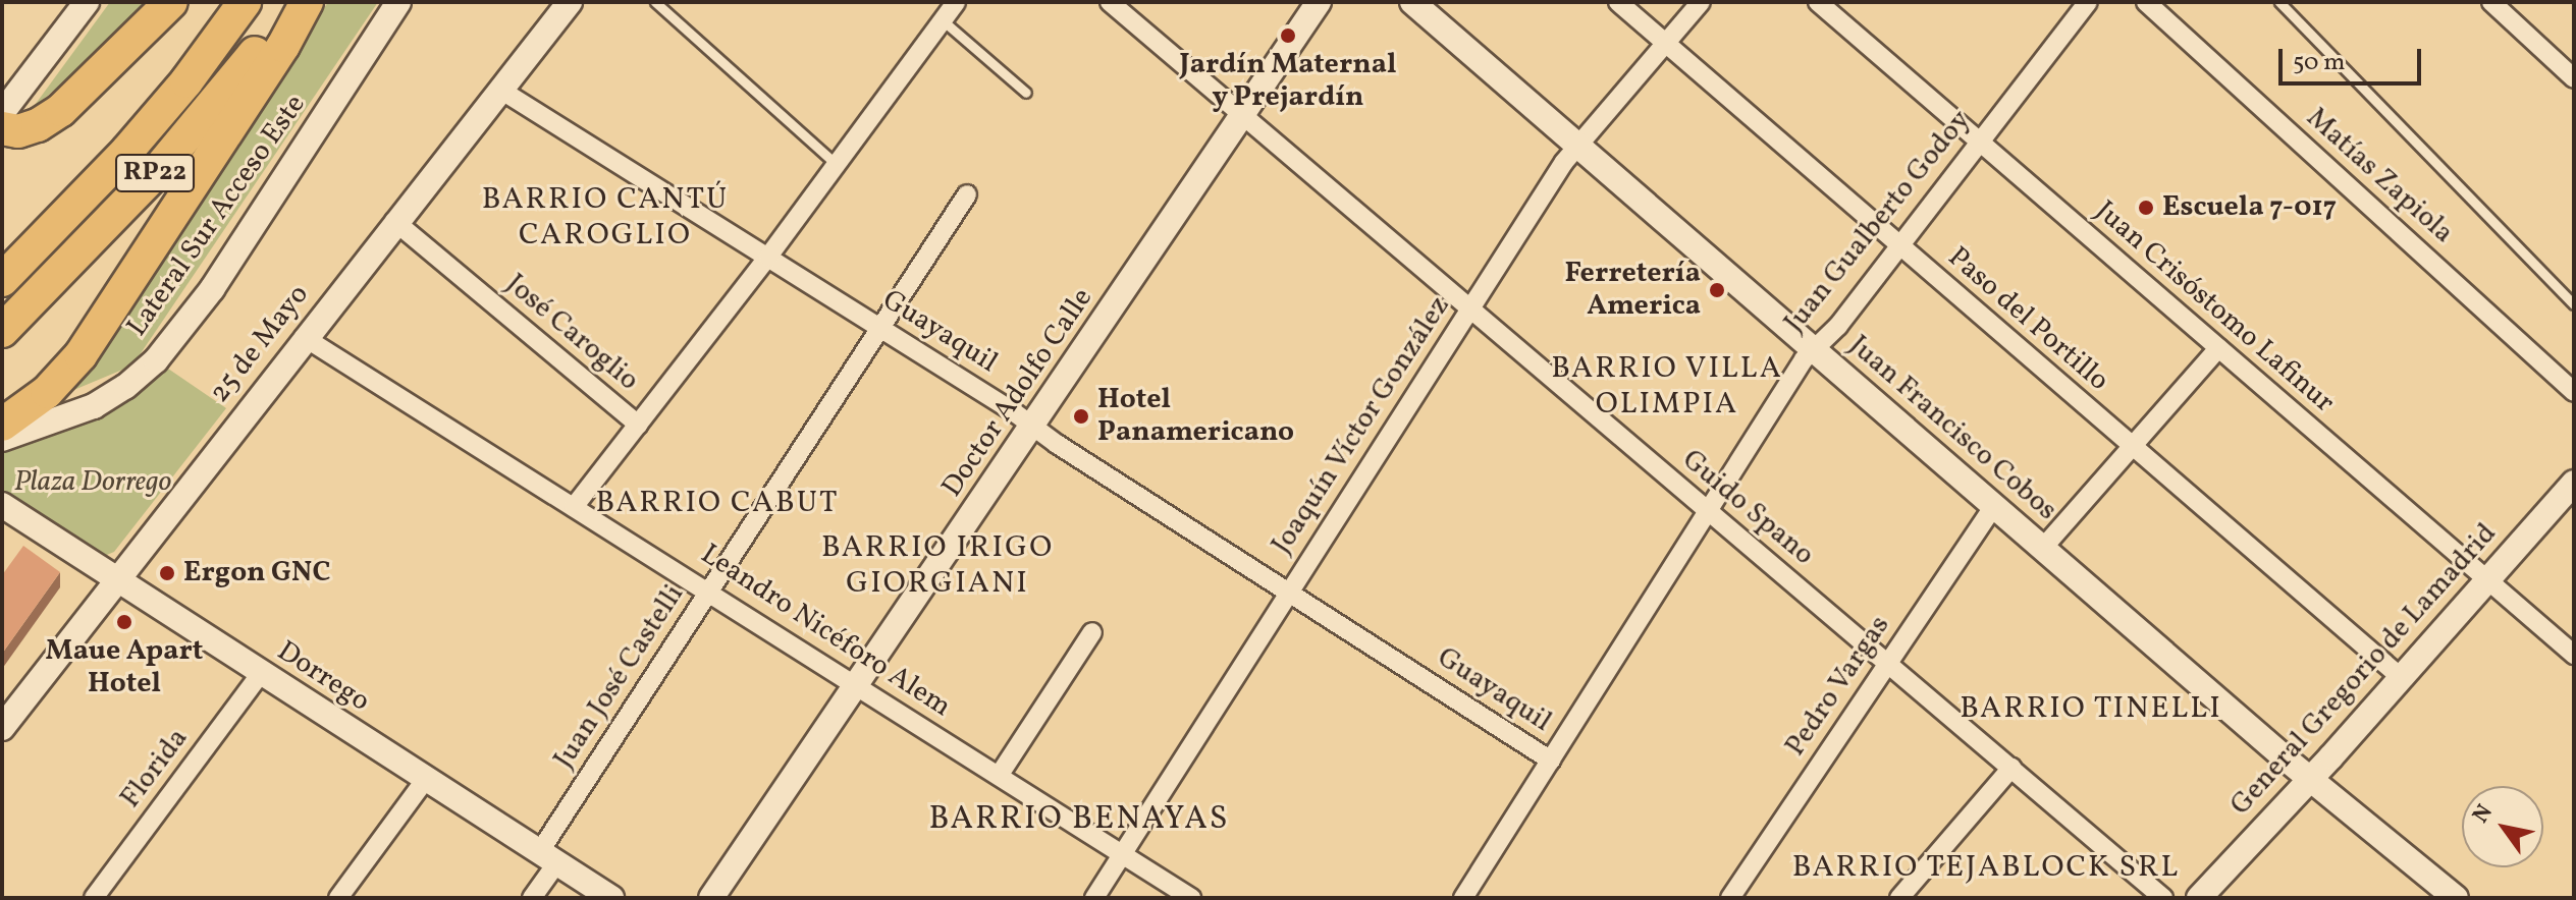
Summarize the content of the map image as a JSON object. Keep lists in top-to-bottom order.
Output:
{
  "streets": {
    "highway": ["RP22"],
    "street": [
      "Matías Zapiola",
      "Lateral Sur Acceso Este",
      "Juan Gualberto Godoy",
      "Juan Crisóstomo Lafinur",
      "Paso del Portillo",
      "Guayaquil",
      "José Caroglio",
      "25 de Mayo",
      "Doctor Adolfo Calle",
      "Joaquín Víctor González",
      "Juan Francisco Cobos",
      "Guido Spano",
      "Leandro Nicéforo Alem",
      "General Gregorio de Lamadrid",
      "Dorrego",
      "Juan José Castelli",
      "Pedro Vargas",
      "Florida"
    ]
  },
  "crossings": [
    ["Juan Gualberto Godoy", "Juan Crisóstomo Lafinur"],
    ["Juan Gualberto Godoy", "Paso del Portillo"],
    ["Juan Gualberto Godoy", "Guayaquil"],
    ["Juan Gualberto Godoy", "Juan Francisco Cobos"],
    ["Juan Gualberto Godoy", "Guido Spano"],
    ["Juan Crisóstomo Lafinur", "General Gregorio de Lamadrid"],
    ["Paso del Portillo", "Joaquín Víctor González"],
    ["Paso del Portillo", "General Gregorio de Lamadrid"],
    ["Guayaquil", "25 de Mayo"],
    ["Guayaquil", "Doctor Adolfo Calle"],
    ["Guayaquil", "Joaquín Víctor González"],
    ["Guayaquil", "Juan José Castelli"],
    ["José Caroglio", "25 de Mayo"],
    ["25 de Mayo", "Leandro Nicéforo Alem"],
    ["25 de Mayo", "Dorrego"],
    ["Doctor Adolfo Calle", "Guido Spano"],
    ["Doctor Adolfo Calle", "Leandro Nicéforo Alem"],
    ["Joaquín Víctor González", "Juan Francisco Cobos"],
    ["Joaquín Víctor González", "Guido Spano"],
    ["Joaquín Víctor González", "Leandro Nicéforo Alem"],
    ["Juan Francisco Cobos", "General Gregorio de Lamadrid"],
    ["Juan Francisco Cobos", "Pedro Vargas"],
    ["Guido Spano", "Pedro Vargas"],
    ["Leandro Nicéforo Alem", "Juan José Castelli"],
    ["Dorrego", "Juan José Castelli"],
    ["Dorrego", "Florida"]
  ],
  "districts": [
    "BARRIO CANTÚ CAROGLIO",
    "BARRIO VILLA OLIMPIA",
    "BARRIO CABUT",
    "BARRIO IRIGO GIORGIANI",
    "BARRIO TINELLI",
    "BARRIO BENAYAS",
    "BARRIO TEJABLOCK SRL"
  ],
  "parks": ["Plaza Dorrego"],
  "places": [
    "Jardín Maternal y Prejardín",
    "Escuela 7-017",
    "Ferretería America",
    "Hotel Panamericano",
    "Ergon GNC",
    "Maue Apart Hotel"
  ],
  "scale_bar": "50 m",
  "north": "top left"
}
